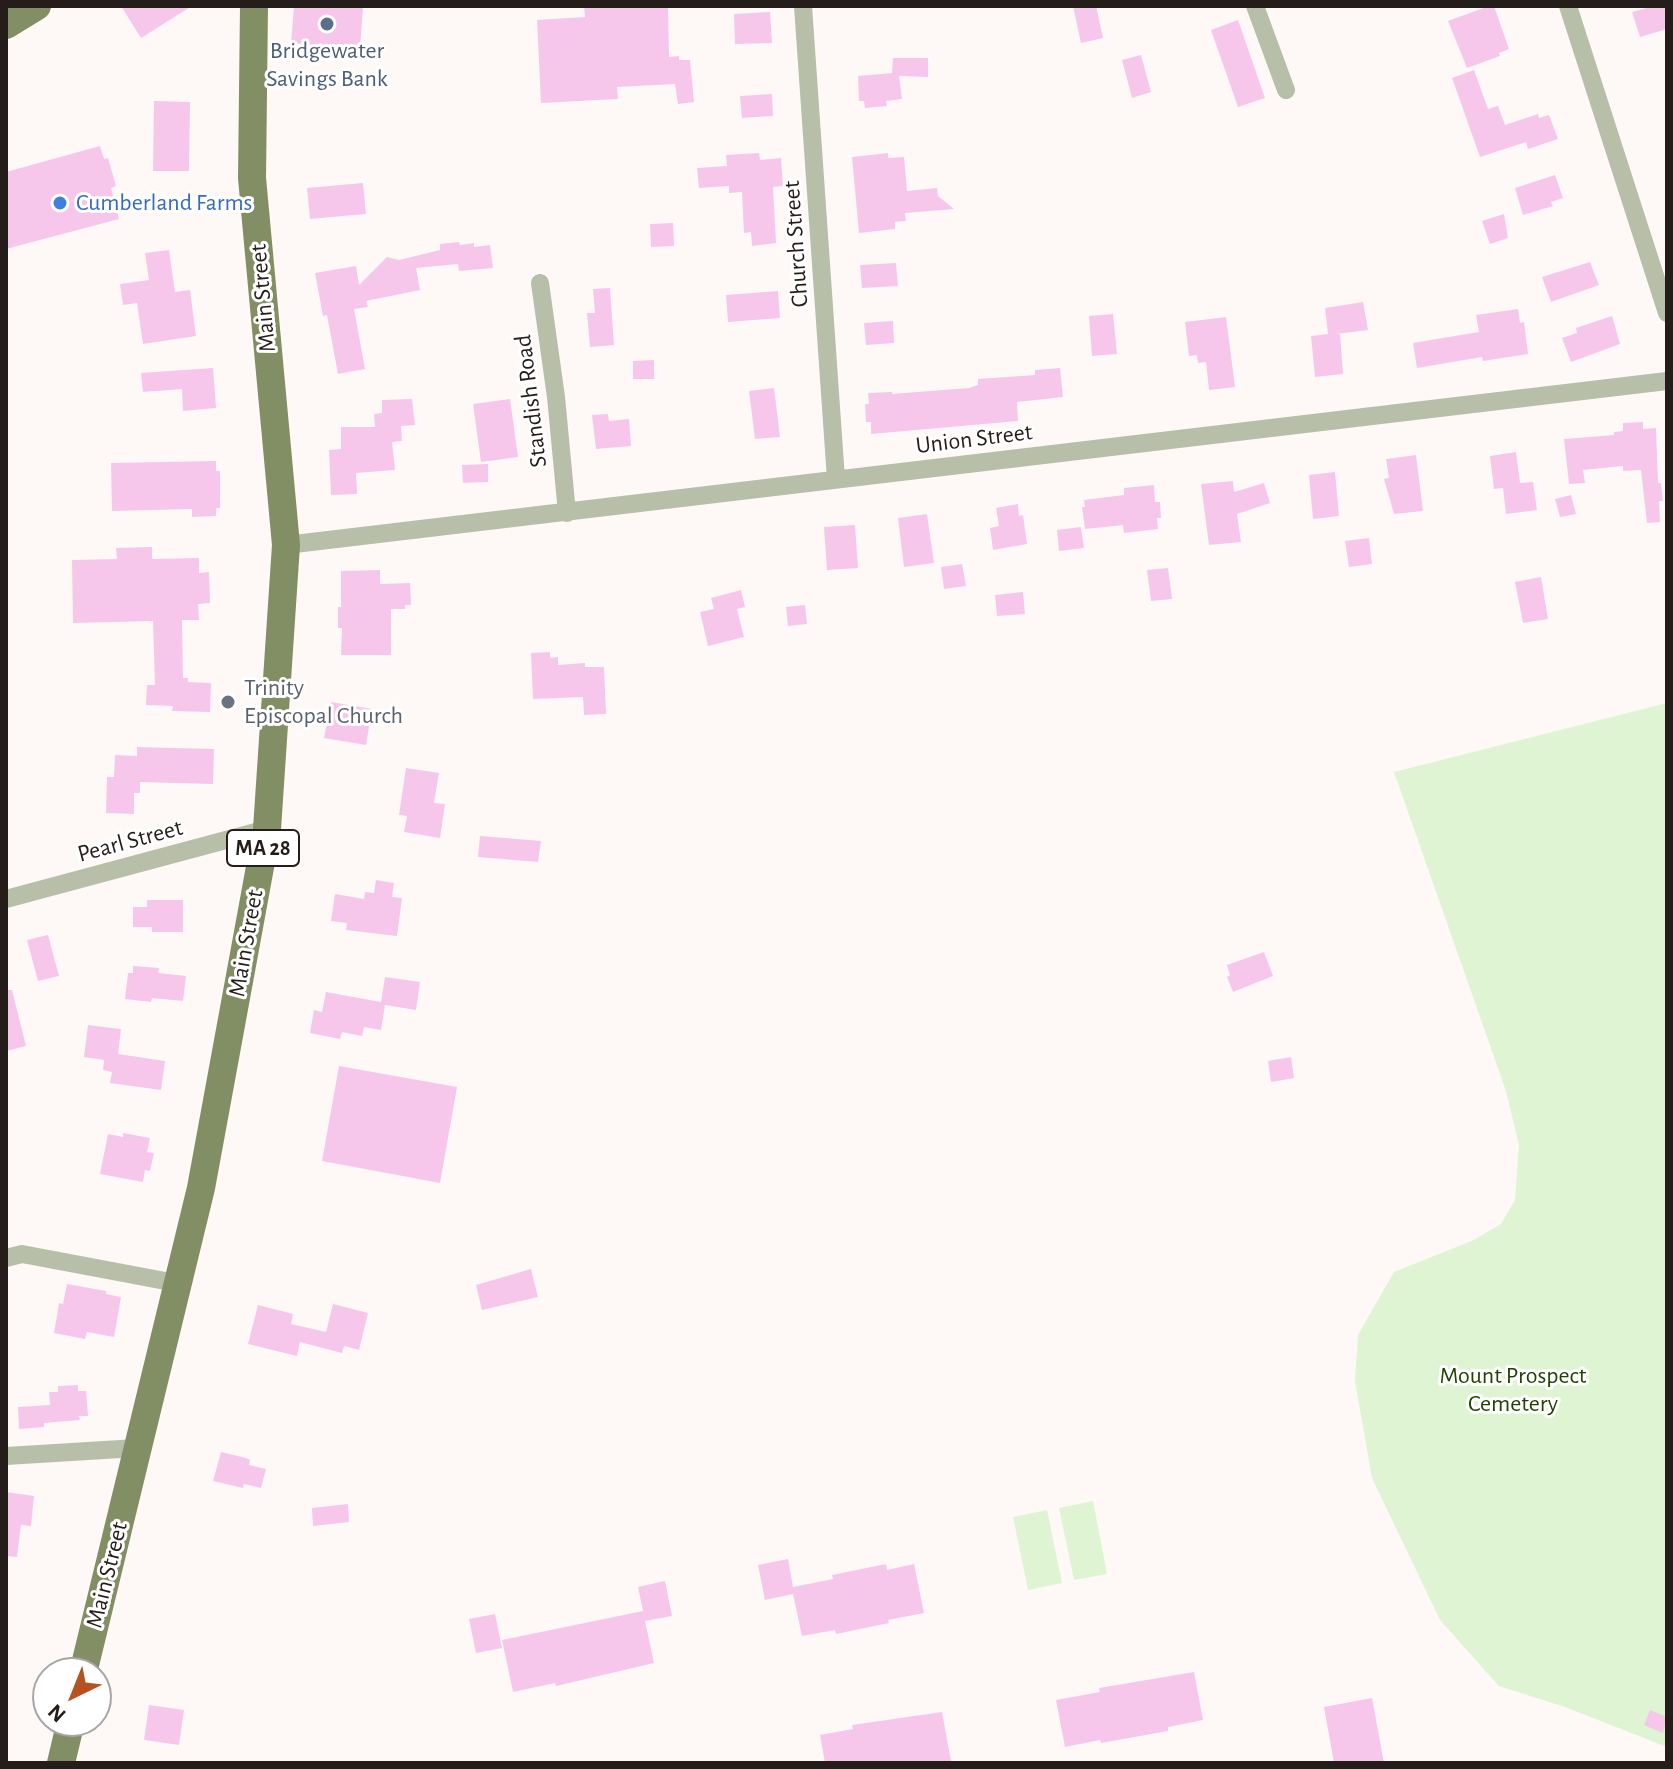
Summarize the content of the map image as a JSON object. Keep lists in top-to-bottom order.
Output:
{
  "streets": {
    "main road": ["Main Street", "MA 28"],
    "street": [
      "Church Street",
      "Standish Road",
      "Union Street",
      "Pearl Street"
    ]
  },
  "crossings": [
    ["Church Street", "Union Street"],
    ["Main Street", "Union Street"],
    ["Main Street", "Pearl Street"],
    ["Standish Road", "Union Street"]
  ],
  "parks": ["Mount Prospect Cemetery"],
  "places": ["Bridgewater Savings Bank", "Cumberland Farms", "Trinity Episcopal Church"],
  "north": "bottom left"
}
